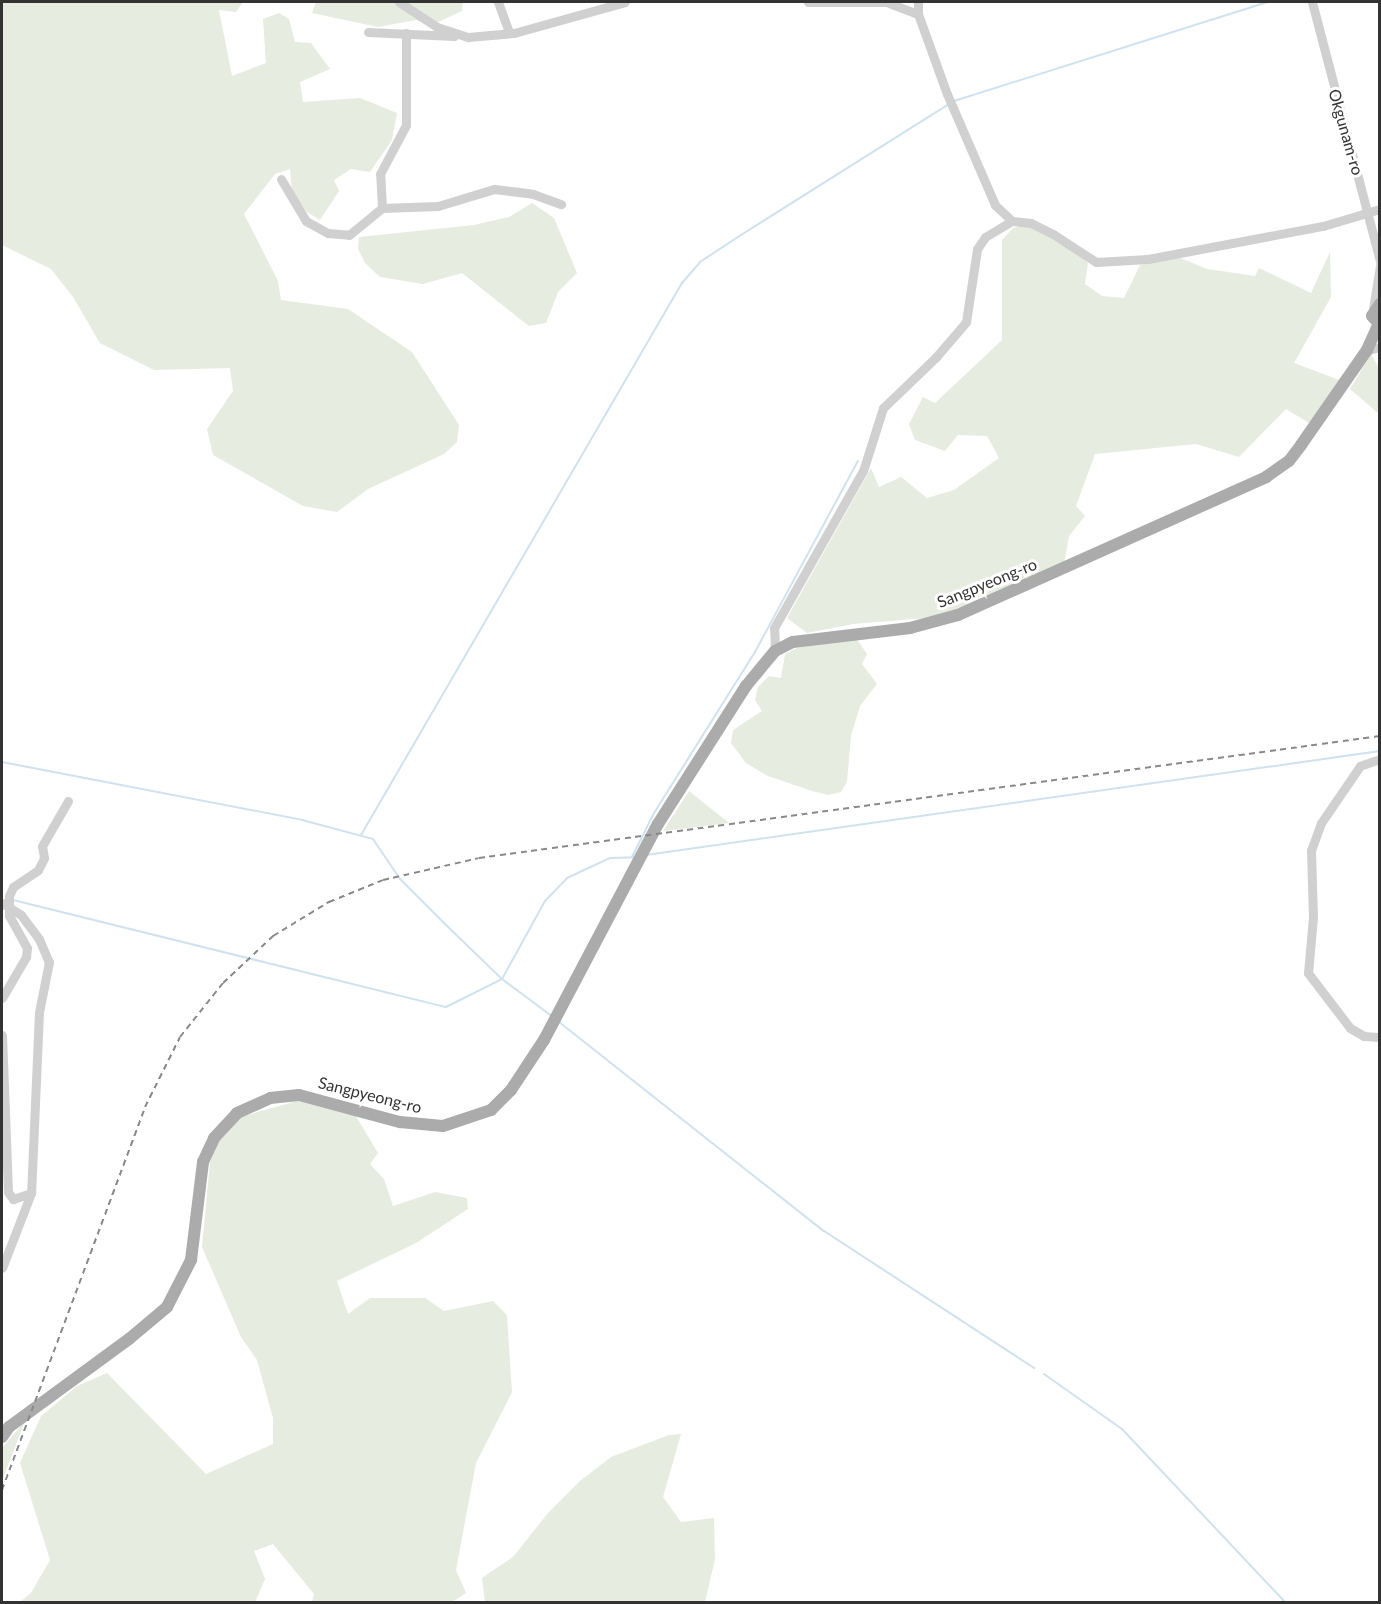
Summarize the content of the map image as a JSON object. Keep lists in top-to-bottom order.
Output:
{
  "streets": {
    "main road": ["Sangpyeong-ro"],
    "street": ["Okgunam-ro"]
  }
}
